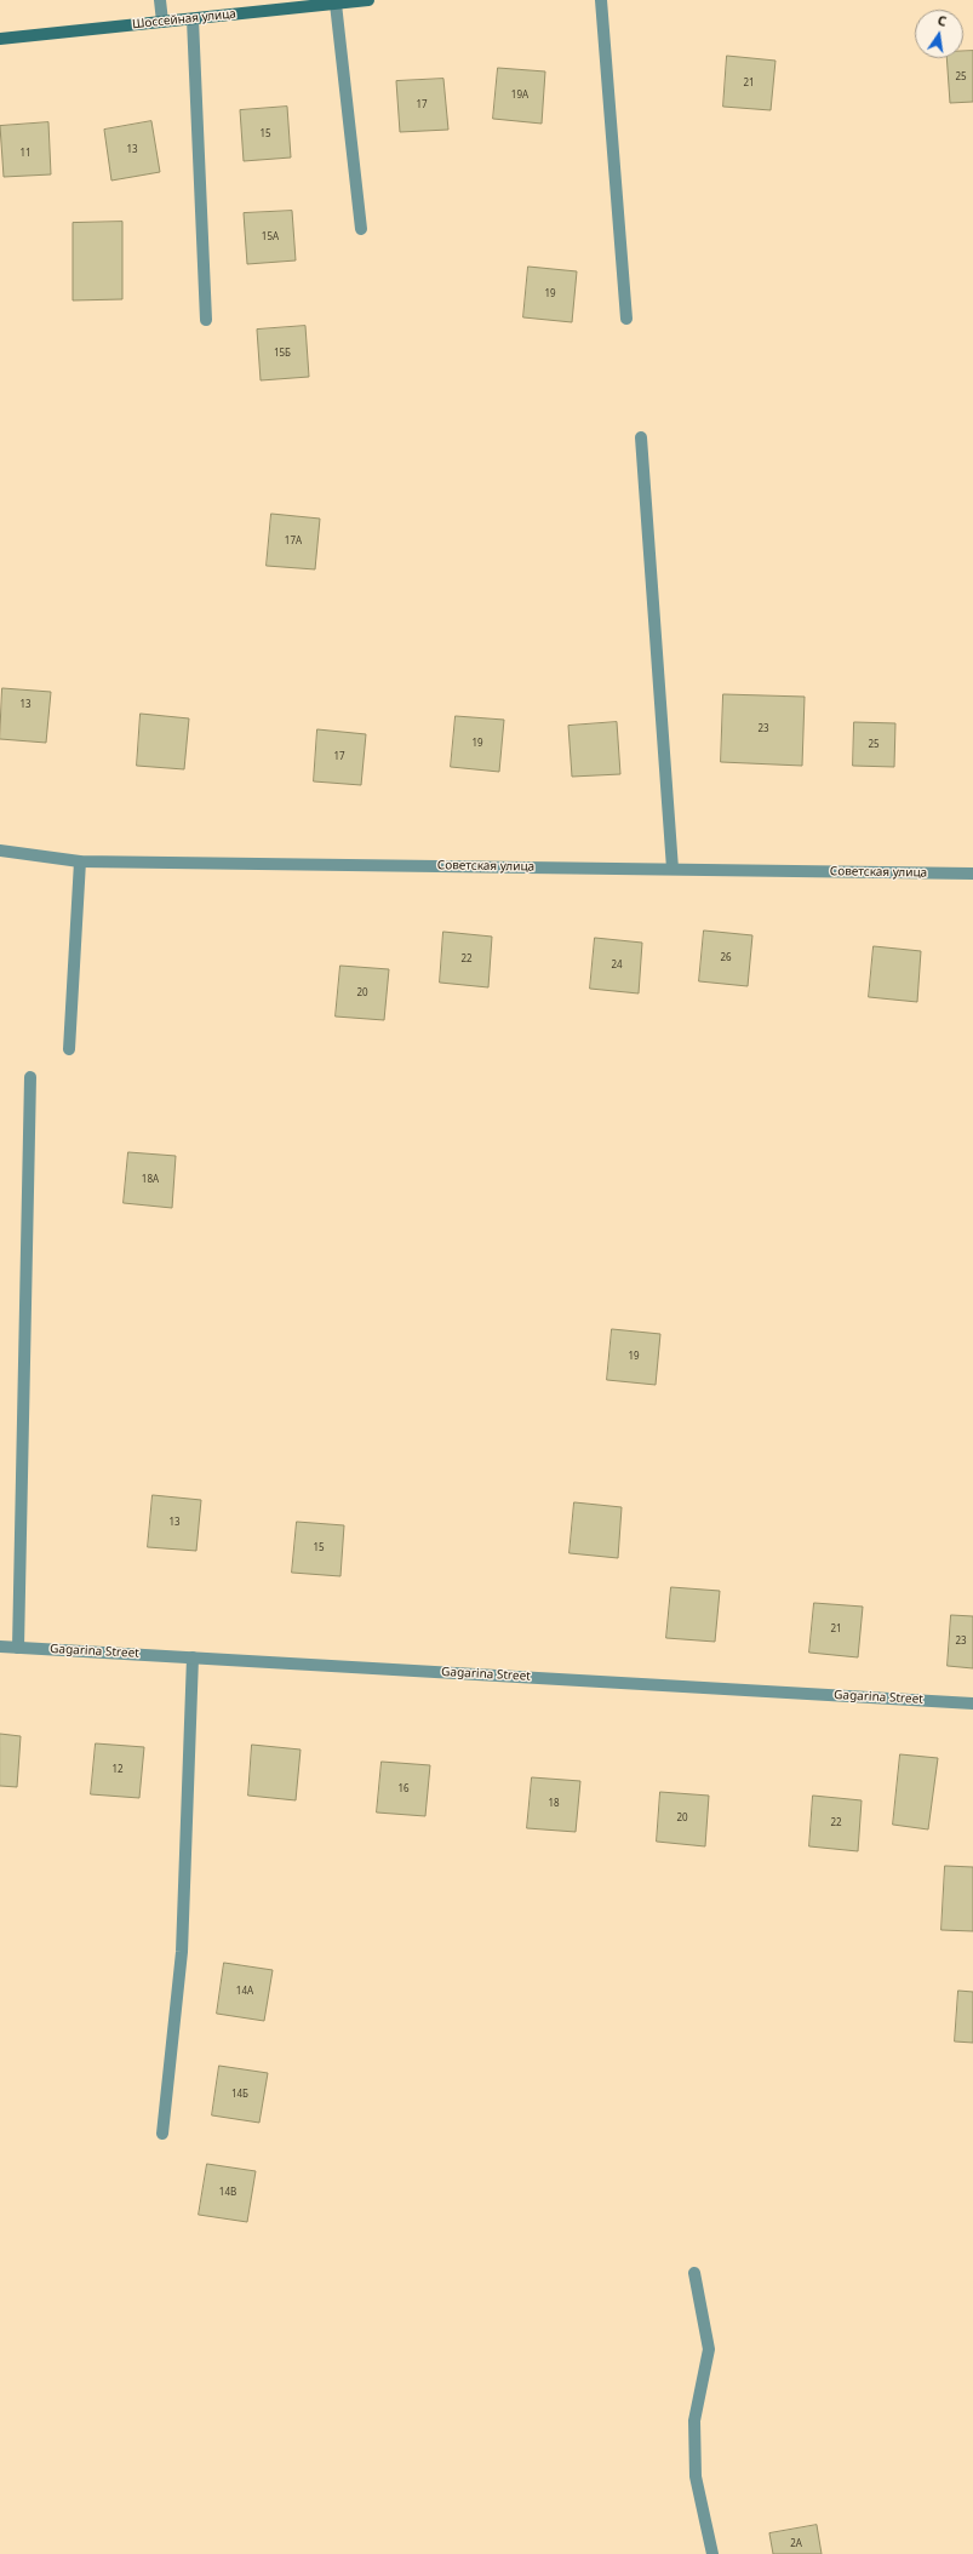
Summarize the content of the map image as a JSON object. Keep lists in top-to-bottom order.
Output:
{
  "streets": {
    "street": ["Шоссейная улица", "Советская улица", "Gagarina Street"]
  },
  "house_numbers": [
    "25",
    "21",
    "19А",
    "17",
    "15",
    "13",
    "11",
    "15А",
    "19",
    "15Б",
    "17А",
    "13",
    "23",
    "19",
    "25",
    "17",
    "26",
    "22",
    "24",
    "20",
    "18А",
    "19",
    "13",
    "15",
    "21",
    "23",
    "12",
    "16",
    "18",
    "20",
    "22",
    "14А",
    "14Б",
    "14В",
    "2А"
  ],
  "north": "top"
}
